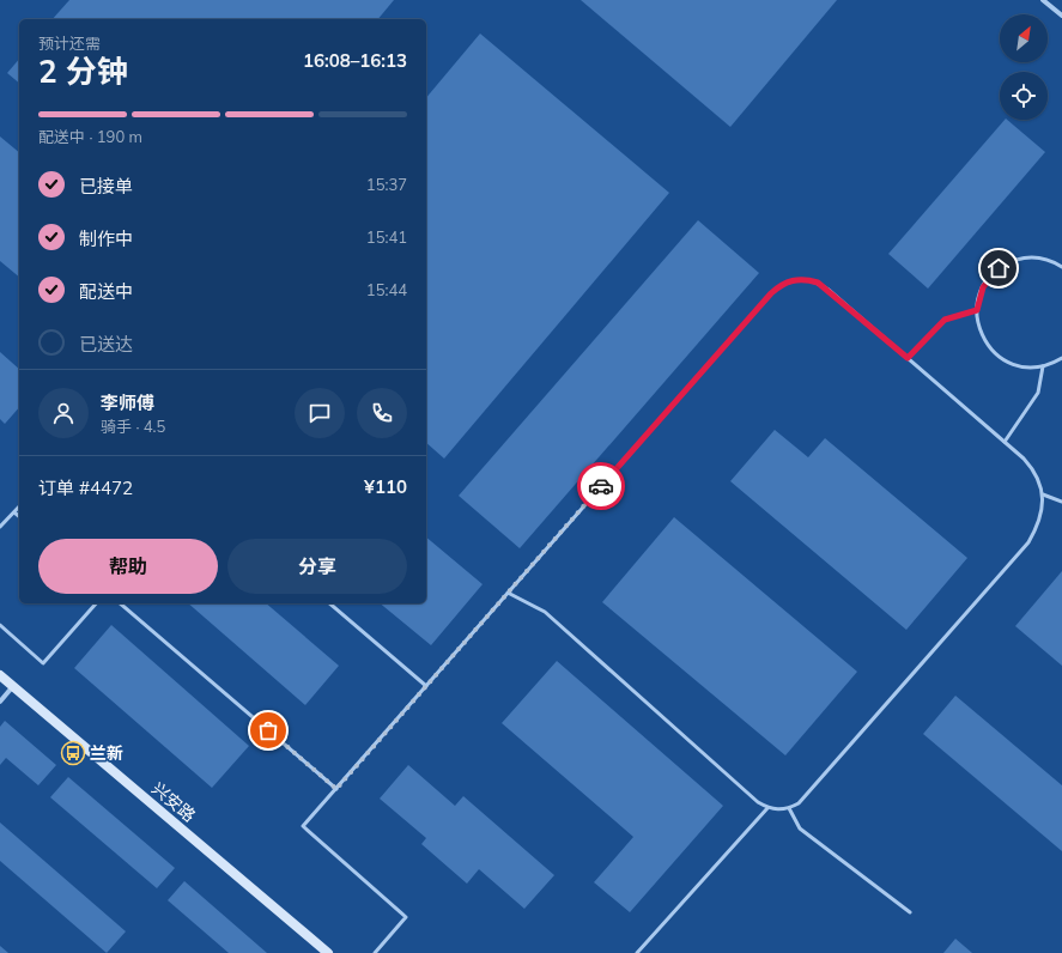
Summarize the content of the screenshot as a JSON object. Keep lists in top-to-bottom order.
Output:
{
  "streets": {
    "street": ["兴安路"]
  },
  "places": {
    "bus stop": ["兰新"]
  },
  "north": "top right",
  "page": {
    "heading": ["2 分钟", "预计还需", "16:08–16:13"],
    "panel": [
      "李师傅",
      "骑手 · 4.5",
      "订单 #4472",
      "¥110"
    ],
    "bar": "配送中 · 190 m",
    "list": [
      ["已接单", "15:37"],
      ["制作中", "15:41"],
      ["配送中", "15:44"],
      "已送达"
    ],
    "buttons": ["帮助", "分享"]
  }
}
